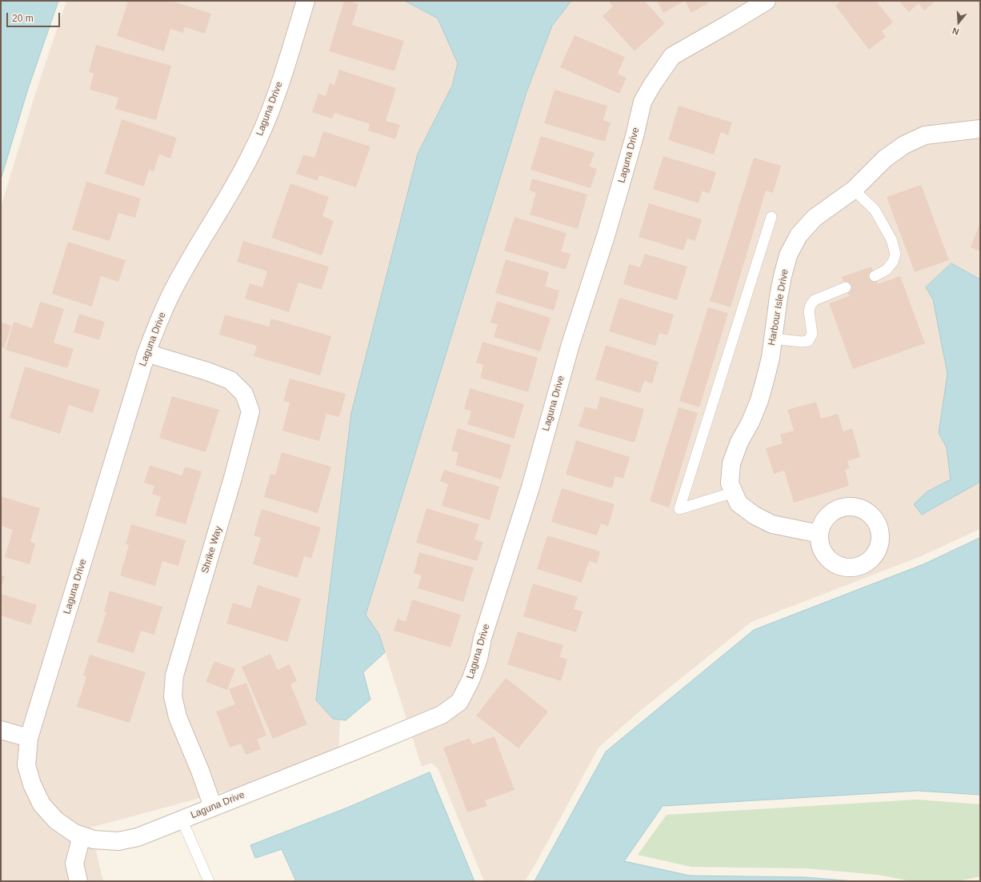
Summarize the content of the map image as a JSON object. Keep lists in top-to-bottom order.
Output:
{
  "streets": {
    "street": ["Laguna Drive", "Harbour Isle Drive", "Shrike Way"]
  },
  "crossings": [
    ["Laguna Drive", "Shrike Way"]
  ],
  "scale_bar": "20 m",
  "north": "bottom"
}
